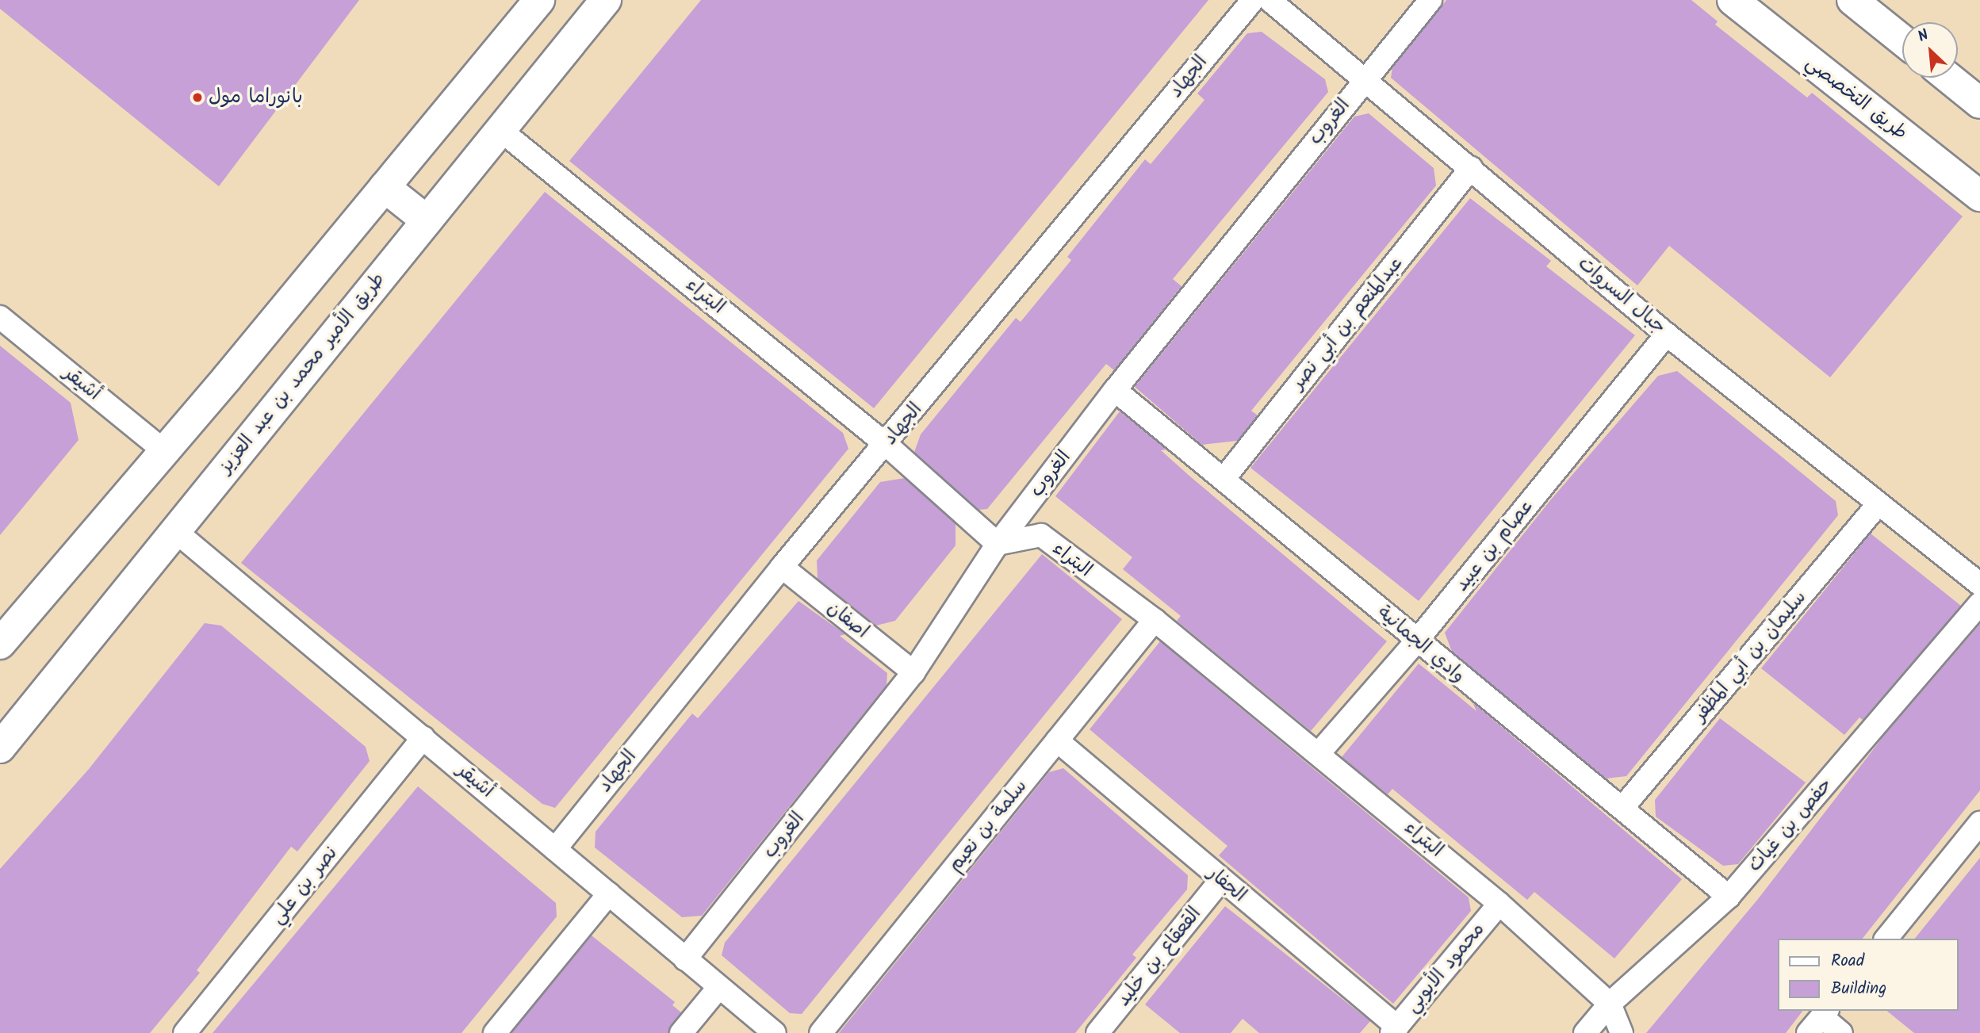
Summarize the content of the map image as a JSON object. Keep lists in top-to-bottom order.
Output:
{
  "streets": {
    "main road": ["طريق التخصصي", "طريق الأمير محمد بن عبد العزيز"],
    "street": [
      "الجهاد",
      "الغروب",
      "جبال السروات",
      "البتراء",
      "عبدالمنعم بن أبي نصر",
      "أشيقر",
      "عصام بن عبيد",
      "اصفان",
      "وادي الجمانية",
      "سليمان بن أبي المظفر",
      "حفص بن غياث",
      "سلمة بن نعيم",
      "الجفار",
      "نصر بن علي",
      "القعقاع بن خليد",
      "محمود الأيوبي"
    ]
  },
  "crossings": [
    ["الجهاد", "البتراء"],
    ["الجهاد", "أشيقر"],
    ["الجهاد", "اصفان"],
    ["الغروب", "جبال السروات"],
    ["الغروب", "البتراء"],
    ["الغروب", "أشيقر"],
    ["الغروب", "اصفان"],
    ["الغروب", "وادي الجمانية"],
    ["جبال السروات", "عبدالمنعم بن أبي نصر"],
    ["جبال السروات", "عصام بن عبيد"],
    ["جبال السروات", "سليمان بن أبي المظفر"],
    ["البتراء", "طريق الأمير محمد بن عبد العزيز"],
    ["البتراء", "عصام بن عبيد"],
    ["البتراء", "حفص بن غياث"],
    ["البتراء", "سلمة بن نعيم"],
    ["البتراء", "محمود الأيوبي"],
    ["عبدالمنعم بن أبي نصر", "وادي الجمانية"],
    ["طريق الأمير محمد بن عبد العزيز", "أشيقر"],
    ["أشيقر", "نصر بن علي"],
    ["عصام بن عبيد", "وادي الجمانية"],
    ["وادي الجمانية", "سليمان بن أبي المظفر"],
    ["وادي الجمانية", "حفص بن غياث"],
    ["سلمة بن نعيم", "الجفار"],
    ["الجفار", "القعقاع بن خليد"],
    ["الجفار", "محمود الأيوبي"]
  ],
  "places": ["بانوراما مول"],
  "legend": ["Road", "Building"],
  "north": "top left"
}
